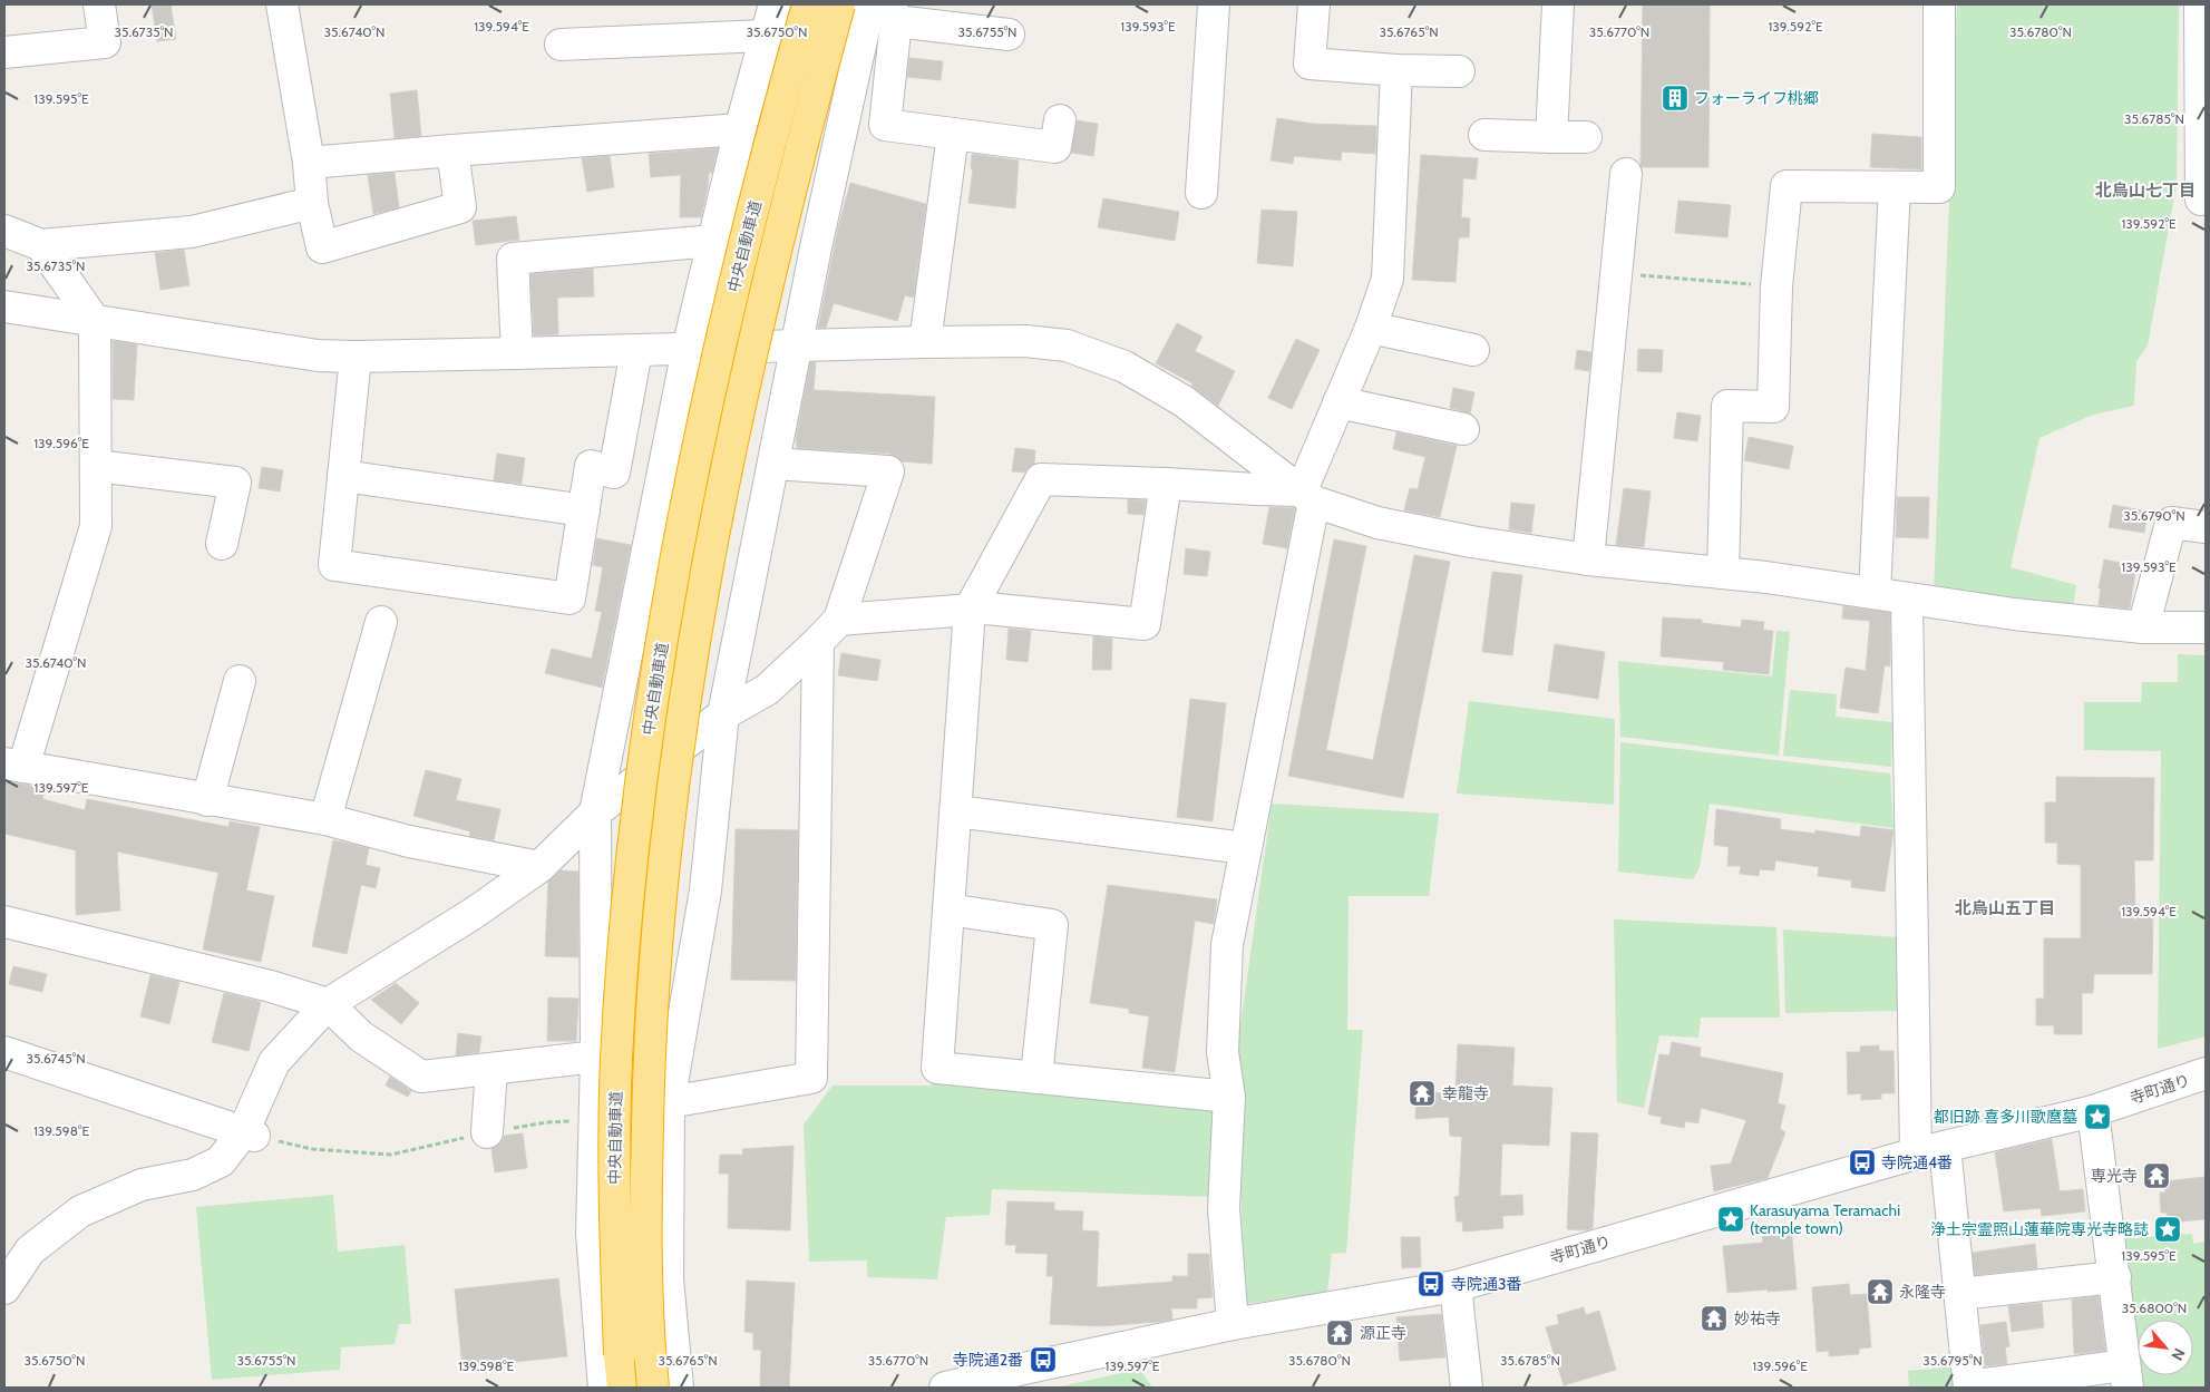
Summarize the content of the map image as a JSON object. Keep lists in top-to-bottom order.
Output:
{
  "streets": {
    "highway": ["中央自動車道"],
    "street": ["寺町通り"]
  },
  "districts": ["北烏山七丁目", "北烏山五丁目"],
  "places": {
    "building": ["フォーライフ桃郷"],
    "temple": [
      "幸龍寺",
      "専光寺",
      "永隆寺",
      "妙祐寺",
      "源正寺"
    ],
    "place": ["都旧跡 喜多川歌麿墓", "Karasuyama Teramachi (temple town)", "浄土宗霊照山蓮華院専光寺略誌"],
    "bus stop": ["寺院通4番", "寺院通3番", "寺院通2番"]
  },
  "north": "bottom right",
  "coordinates": [
    "139.594°E",
    "139.592°E",
    "139.593°E",
    "35.6735°N",
    "35.6740°N",
    "35.6750°N",
    "35.6755°N",
    "35.6765°N",
    "35.6770°N",
    "35.6780°N",
    "139.595°E",
    "35.6785°N",
    "139.596°E",
    "35.6790°N",
    "139.597°E",
    "35.6745°N",
    "139.598°E",
    "35.6800°N",
    "35.6795°N"
  ]
}
